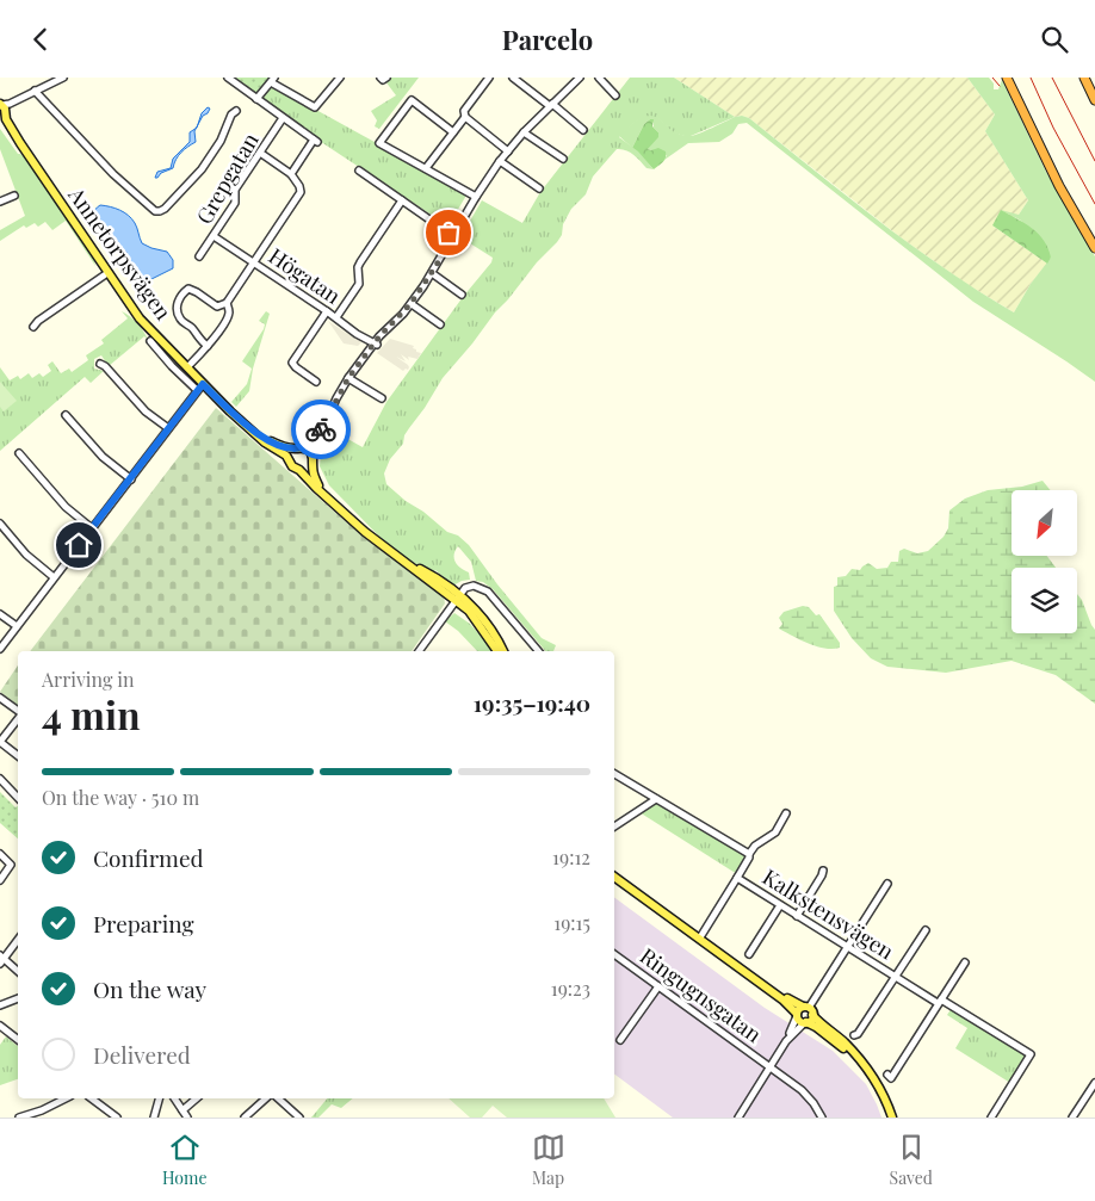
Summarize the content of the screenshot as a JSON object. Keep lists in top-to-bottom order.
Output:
{
  "streets": {
    "main road": ["Annetorpsvägen"],
    "street": [
      "Grepgatan",
      "Högatan",
      "Kalkstensvägen",
      "Ringugnsgatan"
    ]
  },
  "crossings": [
    ["Grepgatan", "Högatan"]
  ],
  "north": "bottom left",
  "page": {
    "header": "Parcelo",
    "heading": ["4 min", "Arriving in", "19:35–19:40"],
    "bar": "On the way · 510 m",
    "list": [
      ["Confirmed", "19:12"],
      ["Preparing", "19:15"],
      ["On the way", "19:23"],
      "Delivered"
    ],
    "tabs": ["Home", "Map", "Saved"]
  }
}
